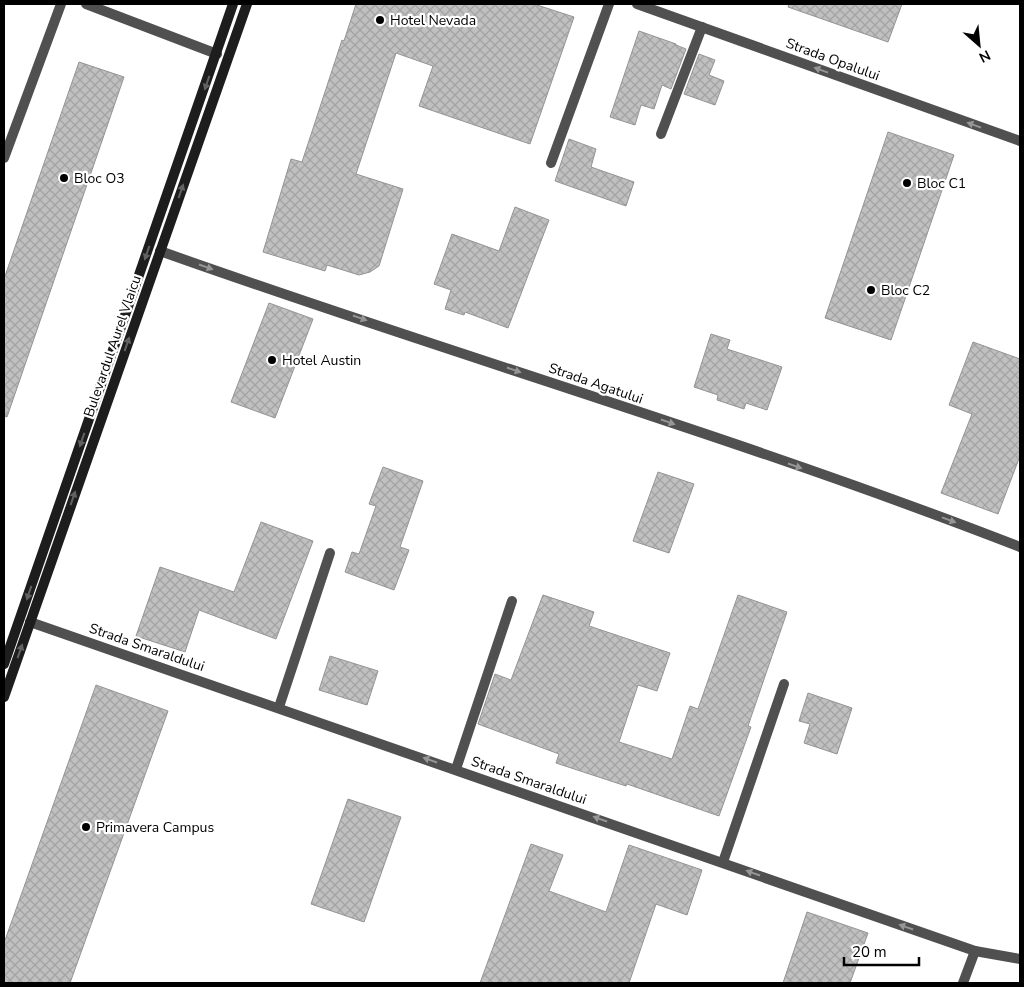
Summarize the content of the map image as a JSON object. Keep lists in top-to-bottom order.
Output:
{
  "streets": {
    "main road": ["Bulevardul Aurel Vlaicu"],
    "street": ["Strada Opalului", "Strada Agatului", "Strada Smaraldului"]
  },
  "crossings": [
    ["Bulevardul Aurel Vlaicu", "Strada Agatului"],
    ["Bulevardul Aurel Vlaicu", "Strada Smaraldului"]
  ],
  "one_way": ["Strada Opalului", "Strada Agatului", "Strada Smaraldului"],
  "places": [
    "Hotel Nevada",
    "Bloc O3",
    "Bloc C1",
    "Bloc C2",
    "Hotel Austin",
    "Primavera Campus"
  ],
  "scale_bar": "20 m",
  "north": "bottom right"
}
